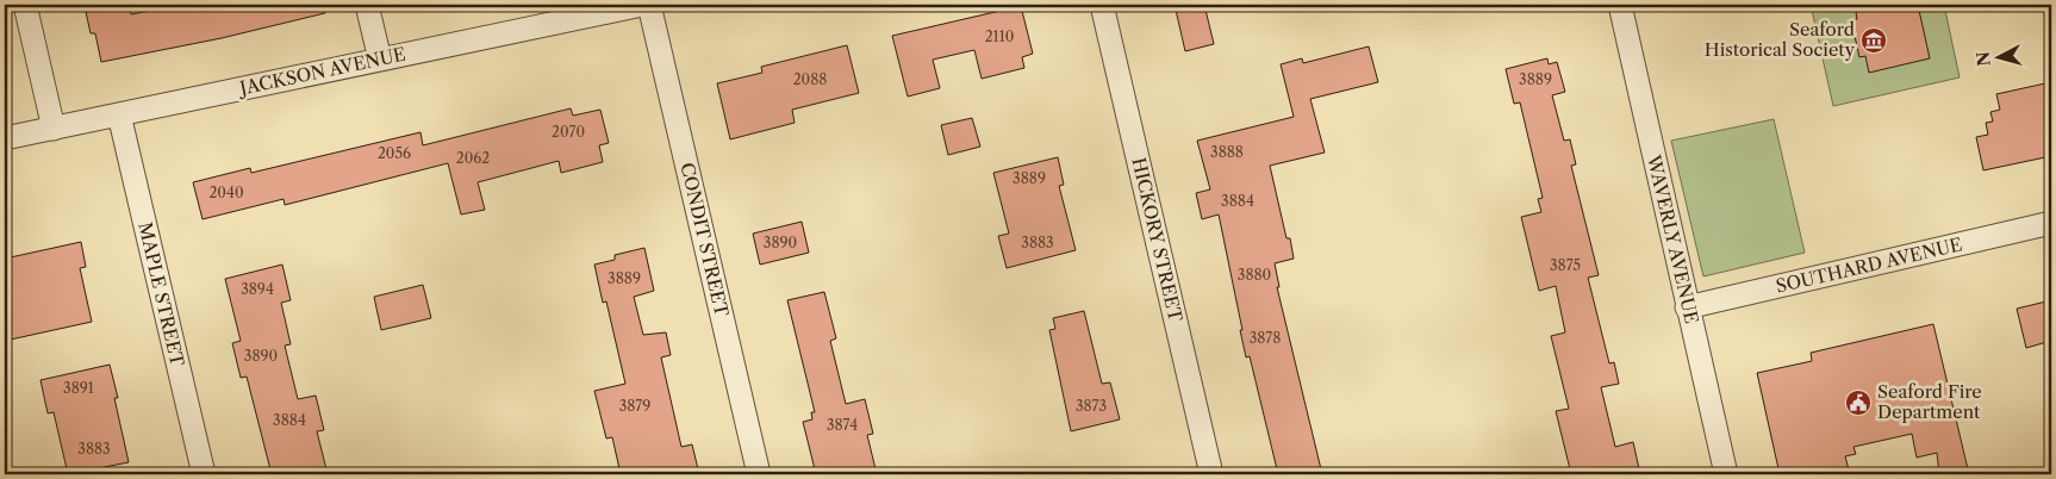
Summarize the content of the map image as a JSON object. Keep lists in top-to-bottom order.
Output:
{
  "streets": {
    "street": [
      "JACKSON AVENUE",
      "CONDIT STREET",
      "HICKORY STREET",
      "WAVERLY AVENUE",
      "SOUTHARD AVENUE",
      "MAPLE STREET"
    ]
  },
  "crossings": [
    ["JACKSON AVENUE", "MAPLE STREET"],
    ["WAVERLY AVENUE", "SOUTHARD AVENUE"]
  ],
  "places": {
    "museum": ["Seaford Historical Society"],
    "public building": ["Seaford Fire Department"]
  },
  "house_numbers": [
    "2110",
    "2088",
    "3889",
    "2070",
    "3888",
    "2056",
    "2062",
    "3889",
    "2040",
    "3884",
    "3890",
    "3883",
    "3875",
    "3880",
    "3889",
    "3894",
    "3878",
    "3890",
    "3891",
    "3879",
    "3873",
    "3884",
    "3874",
    "3883"
  ],
  "north": "left"
}
